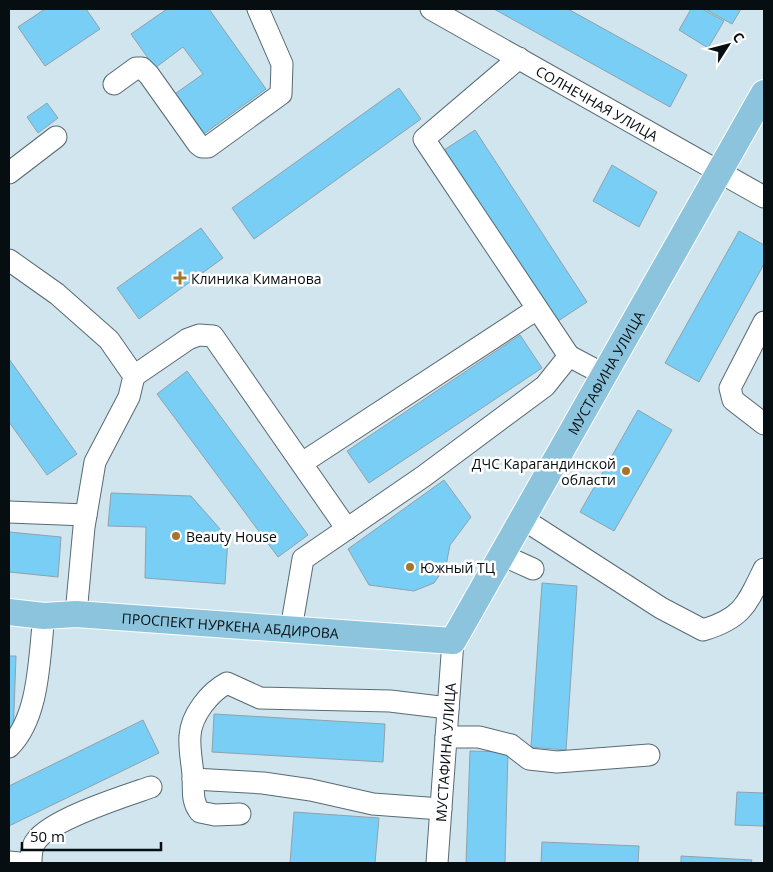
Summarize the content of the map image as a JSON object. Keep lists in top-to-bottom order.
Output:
{
  "streets": {
    "main road": ["МУСТАФИНА УЛИЦА", "ПРОСПЕКТ НУРКЕНА АБДИРОВА"],
    "street": ["СОЛНЕЧНАЯ УЛИЦА"]
  },
  "crossings": [
    ["СОЛНЕЧНАЯ УЛИЦА", "МУСТАФИНА УЛИЦА"],
    ["МУСТАФИНА УЛИЦА", "ПРОСПЕКТ НУРКЕНА АБДИРОВА"]
  ],
  "places": {
    "health": ["Клиника Киманова"],
    "other": ["ДЧС Карагандинской области", "Beauty House", "Южный ТЦ"]
  },
  "scale_bar": "50 m",
  "north": "top right"
}
